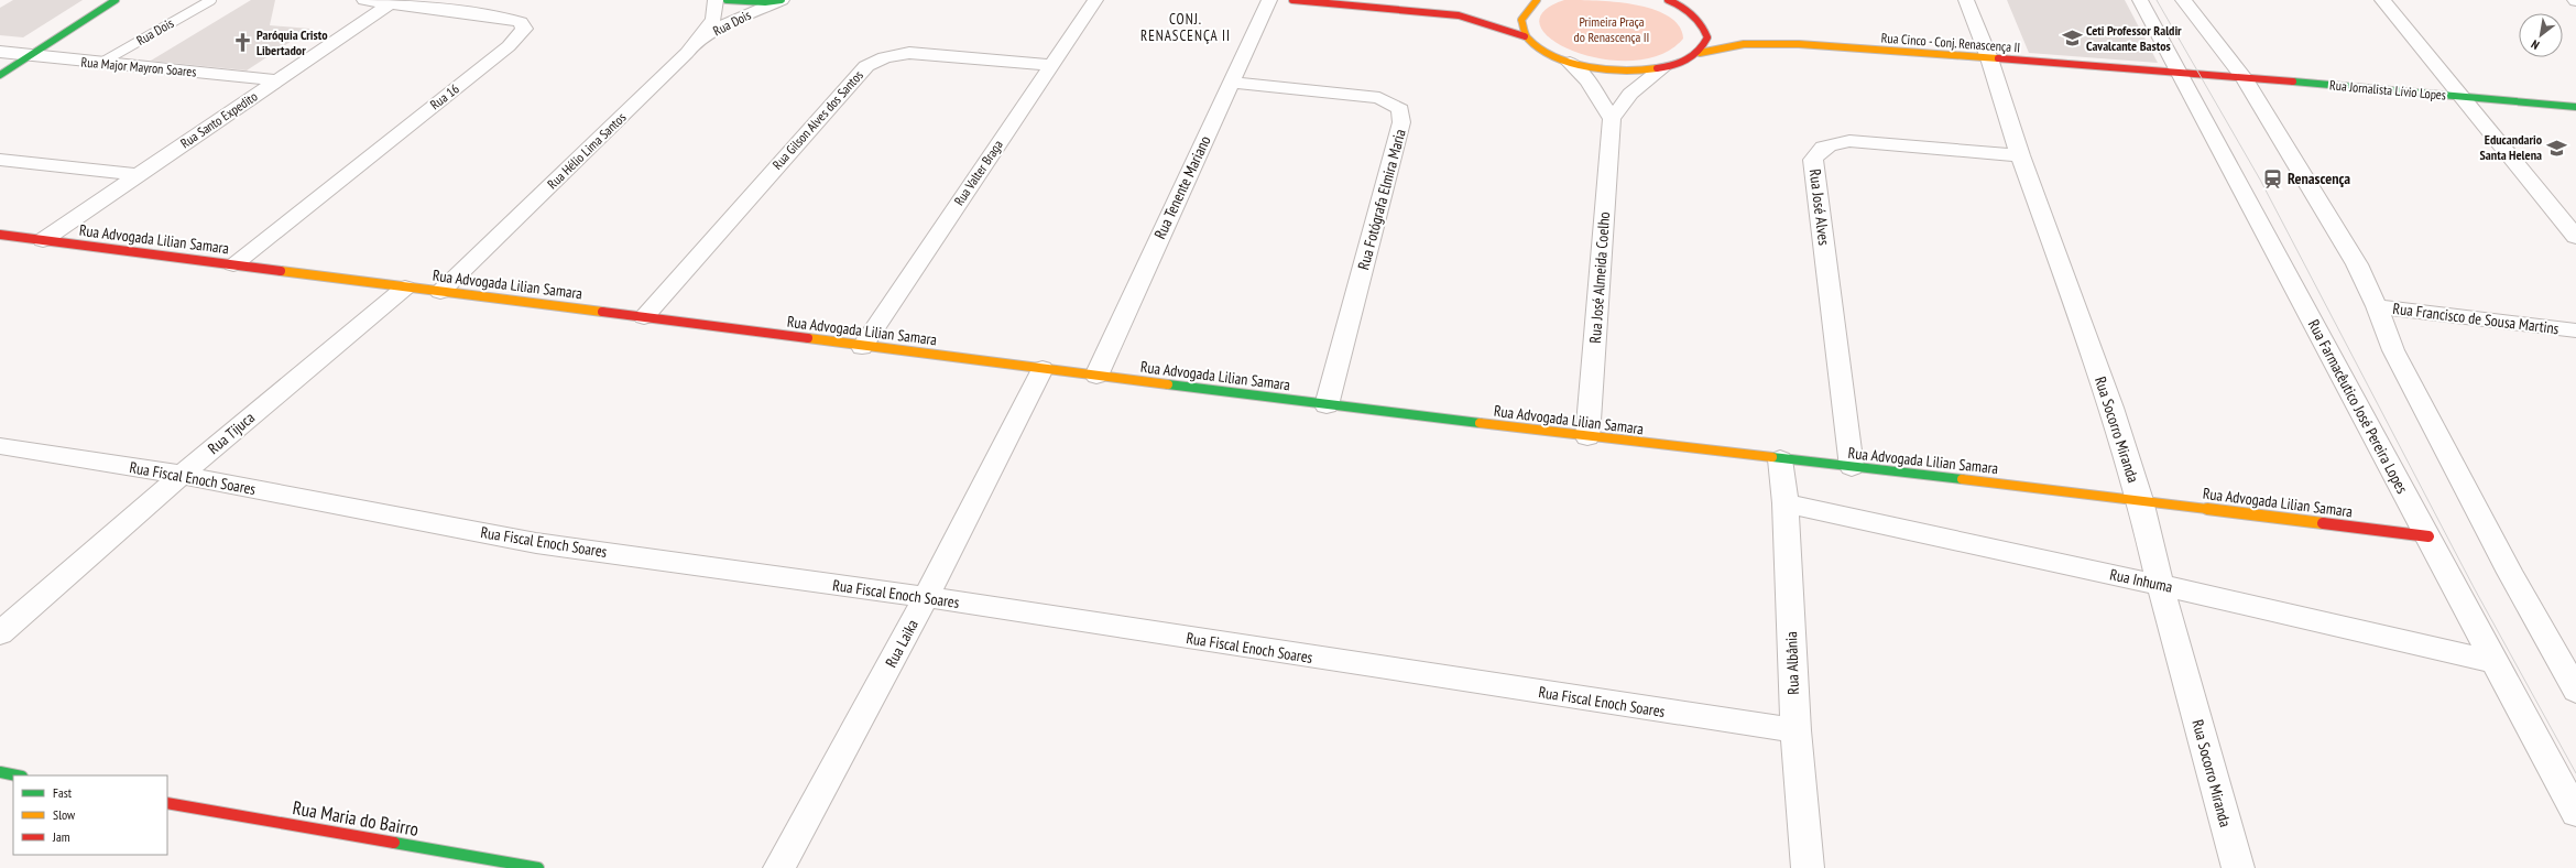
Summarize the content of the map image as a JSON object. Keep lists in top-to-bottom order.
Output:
{
  "streets": {
    "street": [
      "Rua Dois",
      "Rua Cinco - Conj. Renascença II",
      "Rua Major Mayron Soares",
      "Rua Jornalista Lívio Lopes",
      "Rua 16",
      "Rua Santo Expedito",
      "Rua Gilson Alves dos Santos",
      "Rua Hélio Lima Santos",
      "Rua Valter Braga",
      "Rua Tenente Mariano",
      "Rua Fotógrafa Elmira Maria",
      "Rua José Alves",
      "Rua Advogada Lilian Samara",
      "Rua José Almeida Coelho",
      "Rua Francisco de Sousa Martins",
      "Rua Farmacêutico José Pereira Lopes",
      "Rua Socorro Miranda",
      "Rua Tijuca",
      "Rua Fiscal Enoch Soares",
      "Rua Inhuma",
      "Rua Laika",
      "Rua Albânia",
      "Rua Maria do Bairro"
    ]
  },
  "crossings": [
    ["Rua Dois", "Rua Major Mayron Soares"],
    ["Rua Dois", "Rua Hélio Lima Santos"],
    ["Rua Cinco - Conj. Renascença II", "Rua Jornalista Lívio Lopes"],
    ["Rua Cinco - Conj. Renascença II", "Rua Farmacêutico José Pereira Lopes"],
    ["Rua Cinco - Conj. Renascença II", "Rua Socorro Miranda"],
    ["Rua Major Mayron Soares", "Rua Santo Expedito"],
    ["Rua Jornalista Lívio Lopes", "Rua Farmacêutico José Pereira Lopes"],
    ["Rua 16", "Rua Santo Expedito"],
    ["Rua 16", "Rua Advogada Lilian Samara"],
    ["Rua Santo Expedito", "Rua Advogada Lilian Samara"],
    ["Rua Gilson Alves dos Santos", "Rua Valter Braga"],
    ["Rua Gilson Alves dos Santos", "Rua Advogada Lilian Samara"],
    ["Rua Hélio Lima Santos", "Rua Advogada Lilian Samara"],
    ["Rua Valter Braga", "Rua Advogada Lilian Samara"],
    ["Rua Tenente Mariano", "Rua Fotógrafa Elmira Maria"],
    ["Rua Tenente Mariano", "Rua Advogada Lilian Samara"],
    ["Rua Fotógrafa Elmira Maria", "Rua Advogada Lilian Samara"],
    ["Rua José Alves", "Rua Advogada Lilian Samara"],
    ["Rua José Alves", "Rua Socorro Miranda"],
    ["Rua Advogada Lilian Samara", "Rua José Almeida Coelho"],
    ["Rua Advogada Lilian Samara", "Rua Farmacêutico José Pereira Lopes"],
    ["Rua Advogada Lilian Samara", "Rua Socorro Miranda"],
    ["Rua Advogada Lilian Samara", "Rua Tijuca"],
    ["Rua Advogada Lilian Samara", "Rua Laika"],
    ["Rua Advogada Lilian Samara", "Rua Albânia"],
    ["Rua Farmacêutico José Pereira Lopes", "Rua Inhuma"],
    ["Rua Socorro Miranda", "Rua Inhuma"],
    ["Rua Tijuca", "Rua Fiscal Enoch Soares"],
    ["Rua Fiscal Enoch Soares", "Rua Laika"],
    ["Rua Fiscal Enoch Soares", "Rua Albânia"],
    ["Rua Inhuma", "Rua Albânia"]
  ],
  "districts": ["CONJ. RENASCENÇA II"],
  "parks": ["Primeira Praça do Renascença II"],
  "places": {
    "school or university": ["Ceti Professor Raldir Cavalcante Bastos", "Educandario Santa Helena"],
    "church": ["Paróquia Cristo Libertador"],
    "station": ["Renascença"]
  },
  "legend": ["Fast", "Slow", "Jam"],
  "north": "bottom left"
}
